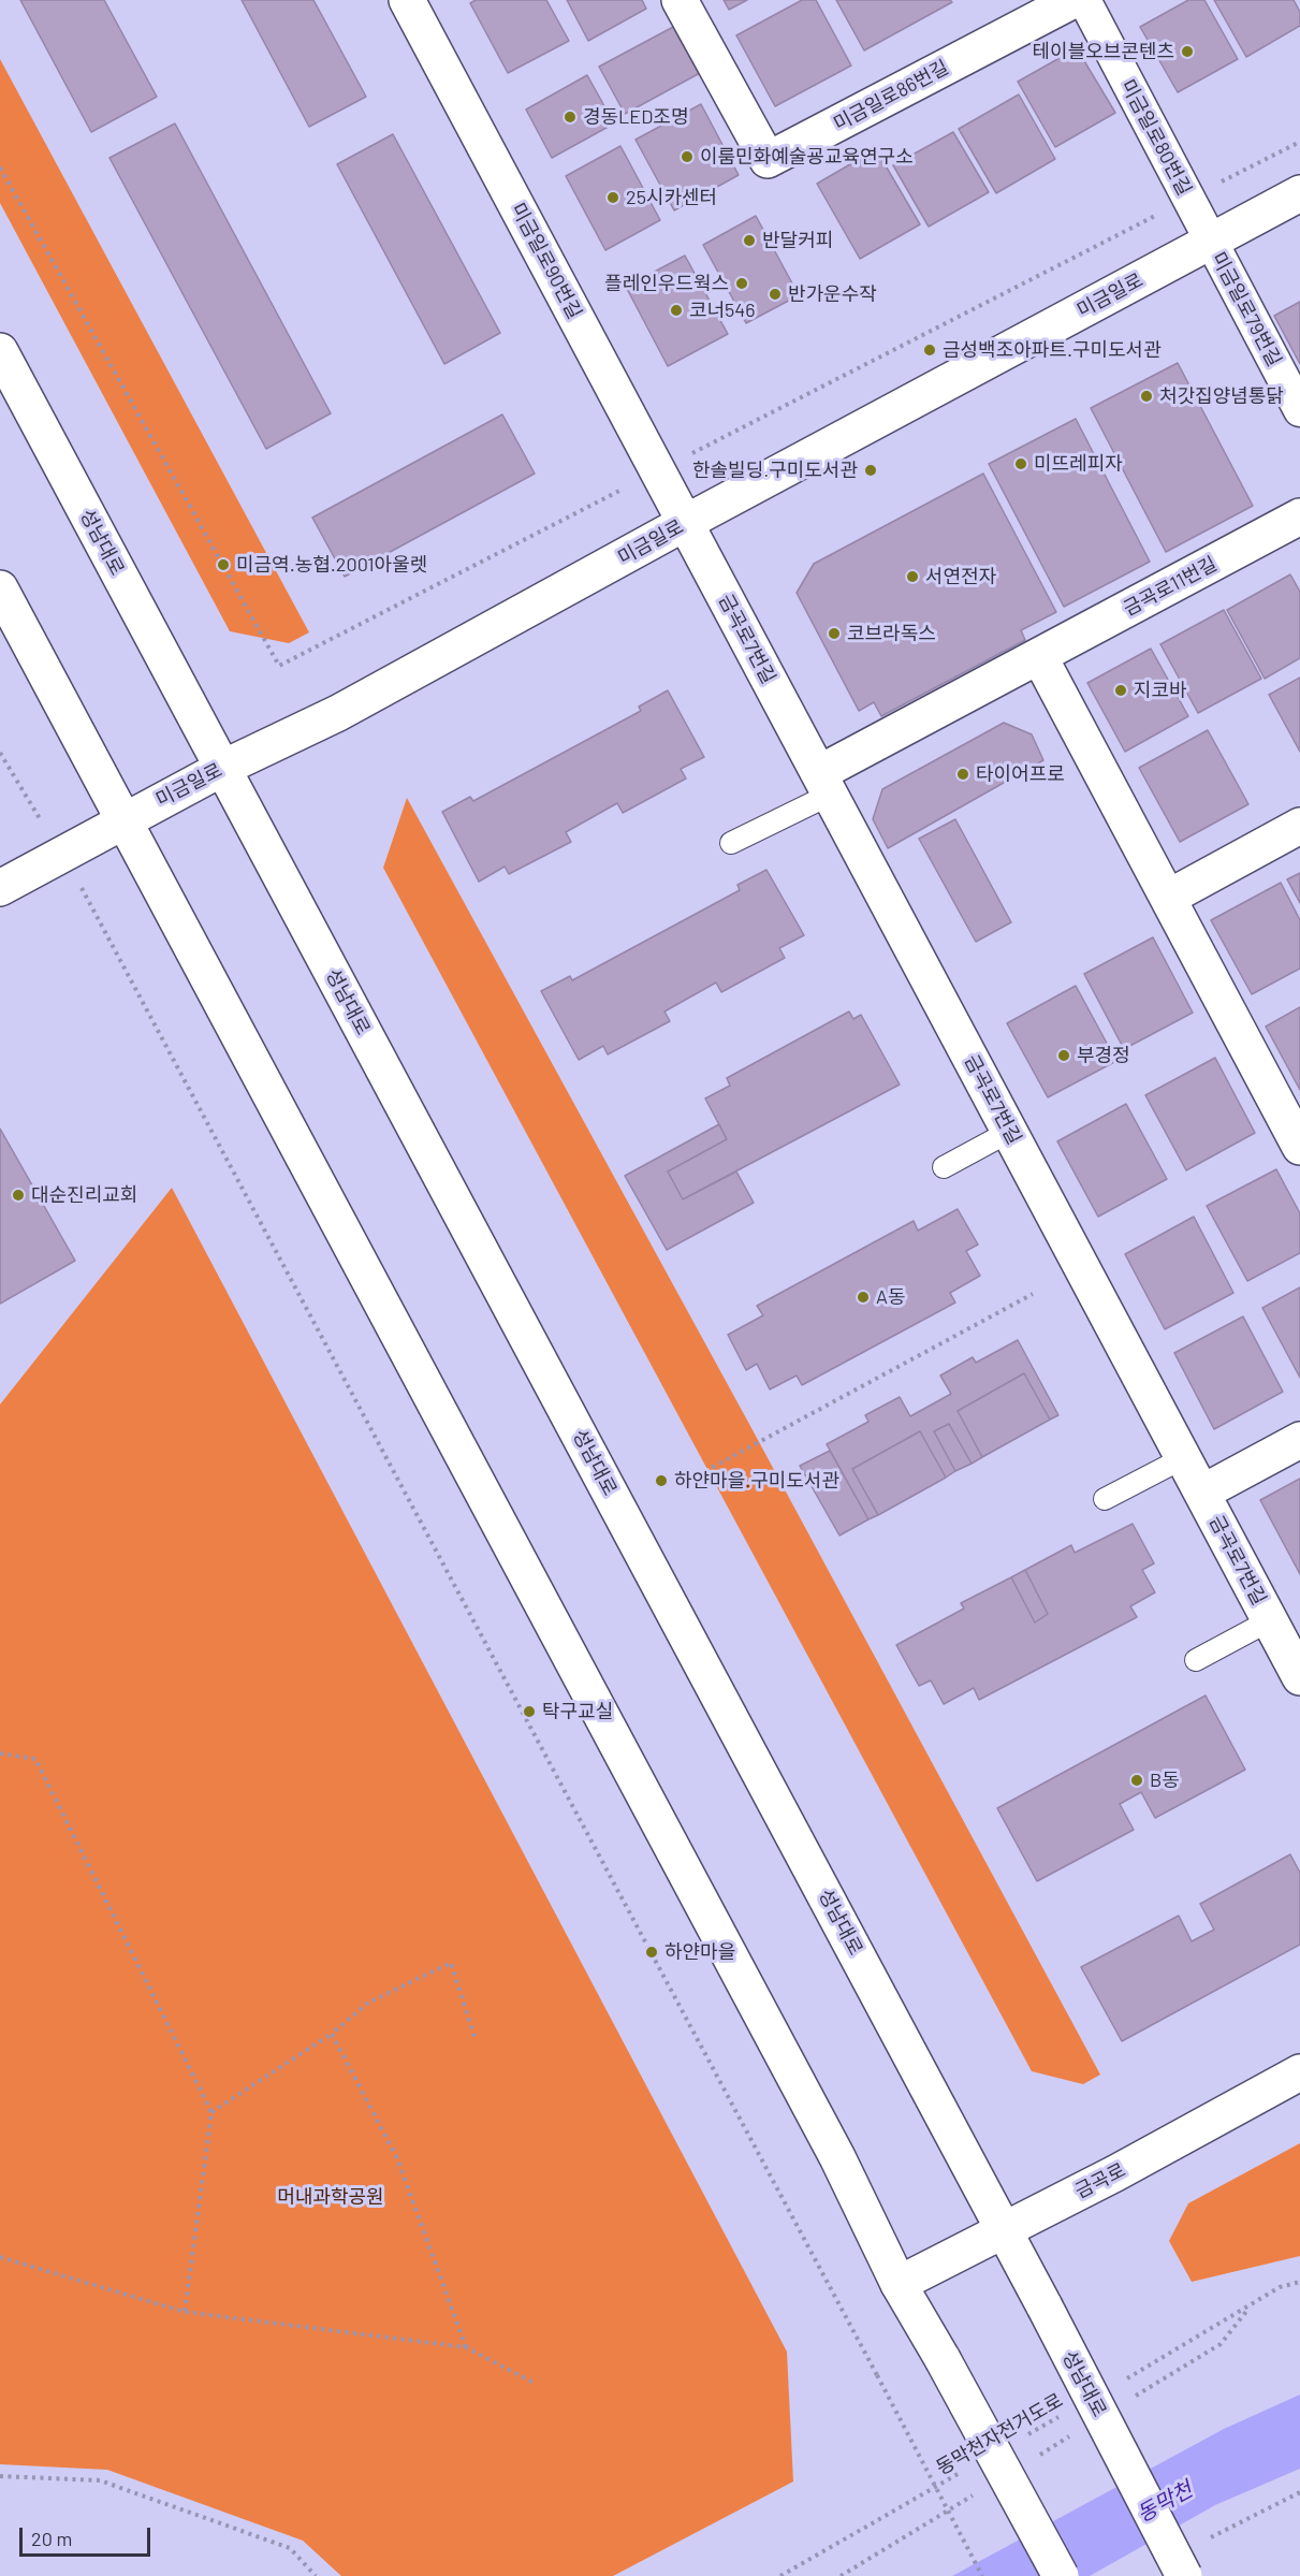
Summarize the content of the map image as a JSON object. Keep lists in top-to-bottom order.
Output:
{
  "streets": {
    "street": [
      "미금일로86번길",
      "미금일로80번길",
      "미금일로90번길",
      "미금일로",
      "미금일로79번길",
      "성남대로",
      "금곡로11번길",
      "금곡로7번길",
      "금곡로"
    ],
    "path": ["동막천자전거도로"]
  },
  "crossings": [
    ["미금일로80번길", "미금일로"],
    ["미금일로80번길", "미금일로79번길"],
    ["미금일로90번길", "미금일로"],
    ["미금일로90번길", "금곡로7번길"],
    ["미금일로", "미금일로79번길"],
    ["미금일로", "성남대로"],
    ["미금일로", "금곡로7번길"],
    ["성남대로", "금곡로"],
    ["금곡로11번길", "금곡로7번길"]
  ],
  "water": ["동막천"],
  "parks": ["머내과학공원"],
  "places": [
    "테이블오브콘텐츠",
    "경동LED조명",
    "이룸민화예술굥교육연구소",
    "25시카센터",
    "반달커피",
    "플레인우드웍스",
    "반가운수작",
    "코너546",
    "금성백조아파트.구미도서관",
    "처갓집양념통닭",
    "미뜨레피자",
    "한솔빌딩.구미도서관",
    "미금역.농협.2001아울렛",
    "서연전자",
    "코브라독스",
    "지코바",
    "타이어프로",
    "부경정",
    "대순진리교회",
    "A동",
    "하얀마을.구미도서관",
    "탁구교실",
    "B동",
    "하얀마을"
  ],
  "scale_bar": "20 m"
}
